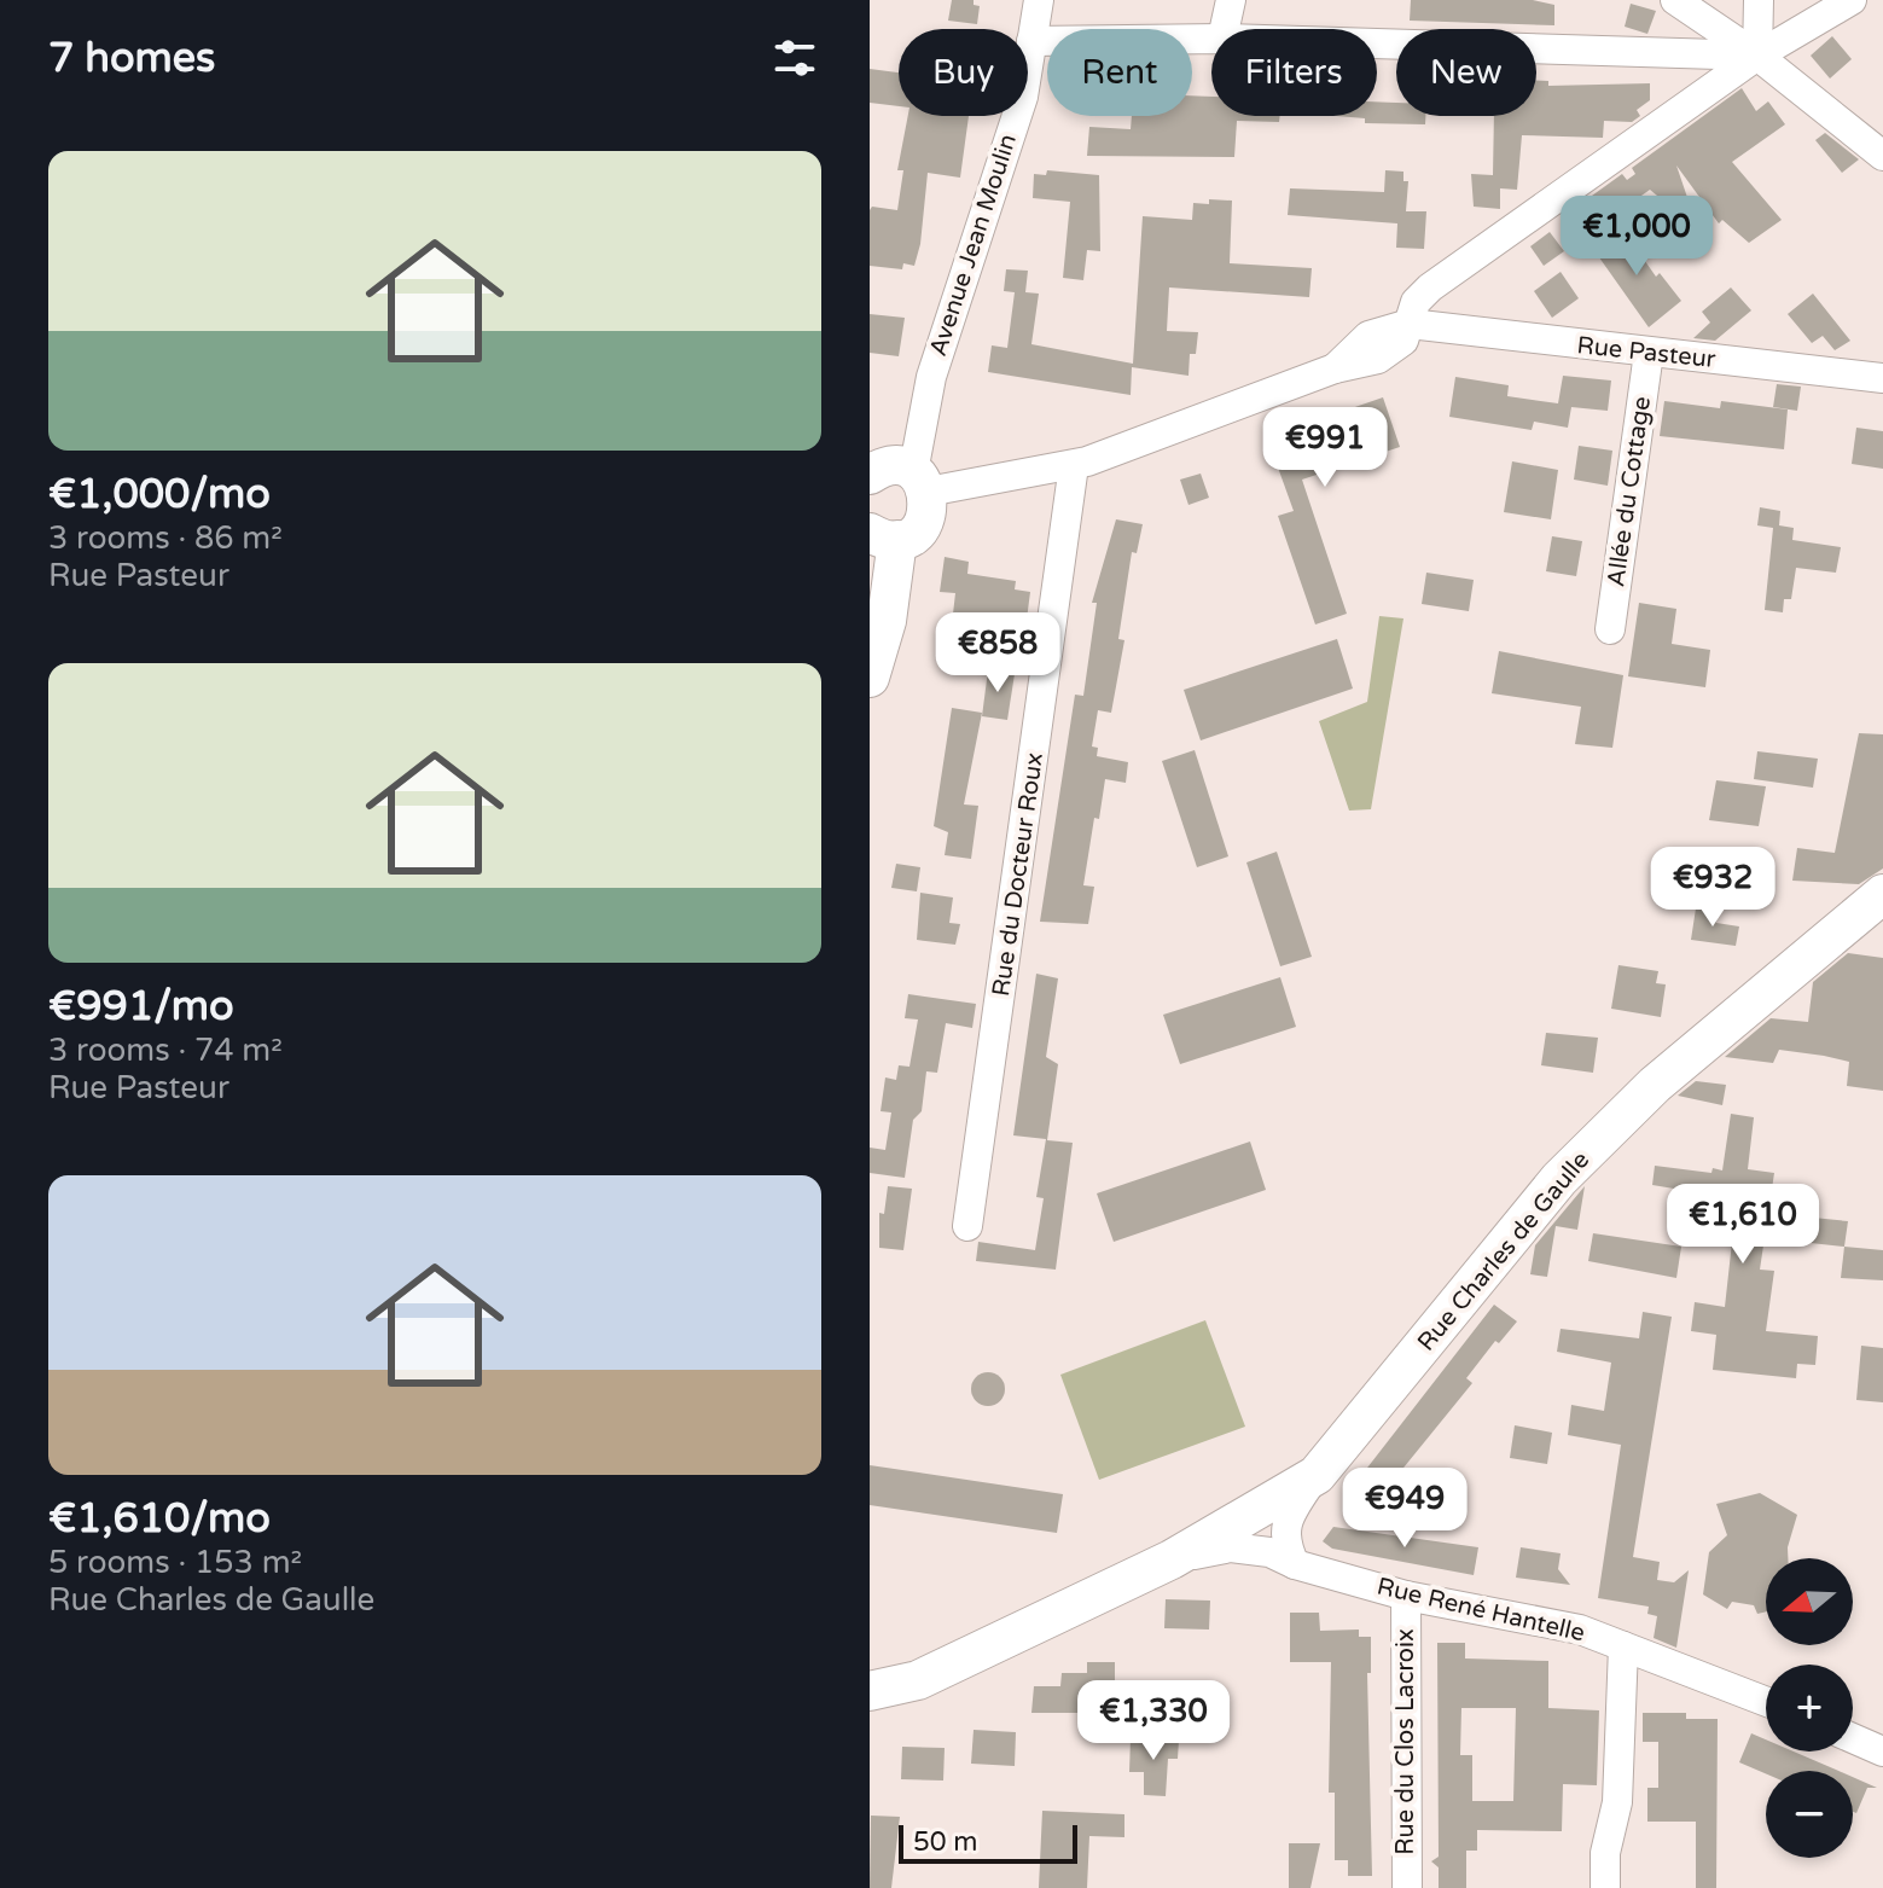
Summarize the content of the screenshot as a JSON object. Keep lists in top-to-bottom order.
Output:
{
  "streets": {
    "street": [
      "Avenue Jean Moulin",
      "Rue Pasteur",
      "Allée du Cottage",
      "Rue du Docteur Roux",
      "Rue Charles de Gaulle",
      "Rue René Hantelle",
      "Rue du Clos Lacroix"
    ]
  },
  "crossings": [
    ["Avenue Jean Moulin", "Rue Pasteur"],
    ["Rue Pasteur", "Allée du Cottage"],
    ["Rue Pasteur", "Rue du Docteur Roux"],
    ["Rue Charles de Gaulle", "Rue René Hantelle"],
    ["Rue René Hantelle", "Rue du Clos Lacroix"]
  ],
  "scale_bar": "50 m",
  "north": "left",
  "page": {
    "heading": "7 homes",
    "chip": [
      "Buy",
      "Rent",
      "Filters",
      "New"
    ],
    "list": [
      {
        "name": "€1,000/mo",
        "note": "3 rooms · 86 m² · Rue Pasteur"
      },
      {
        "name": "€991/mo",
        "note": "3 rooms · 74 m² · Rue Pasteur"
      },
      {
        "name": "€1,610/mo",
        "note": "5 rooms · 153 m² · Rue Charles de Gaulle"
      }
    ],
    "price": [
      "€1,000",
      "€991",
      "€858",
      "€932",
      "€1,610",
      "€949",
      "€1,330"
    ],
    "map_buttons": ["+", "−"],
    "scale": "50 m"
  }
}
